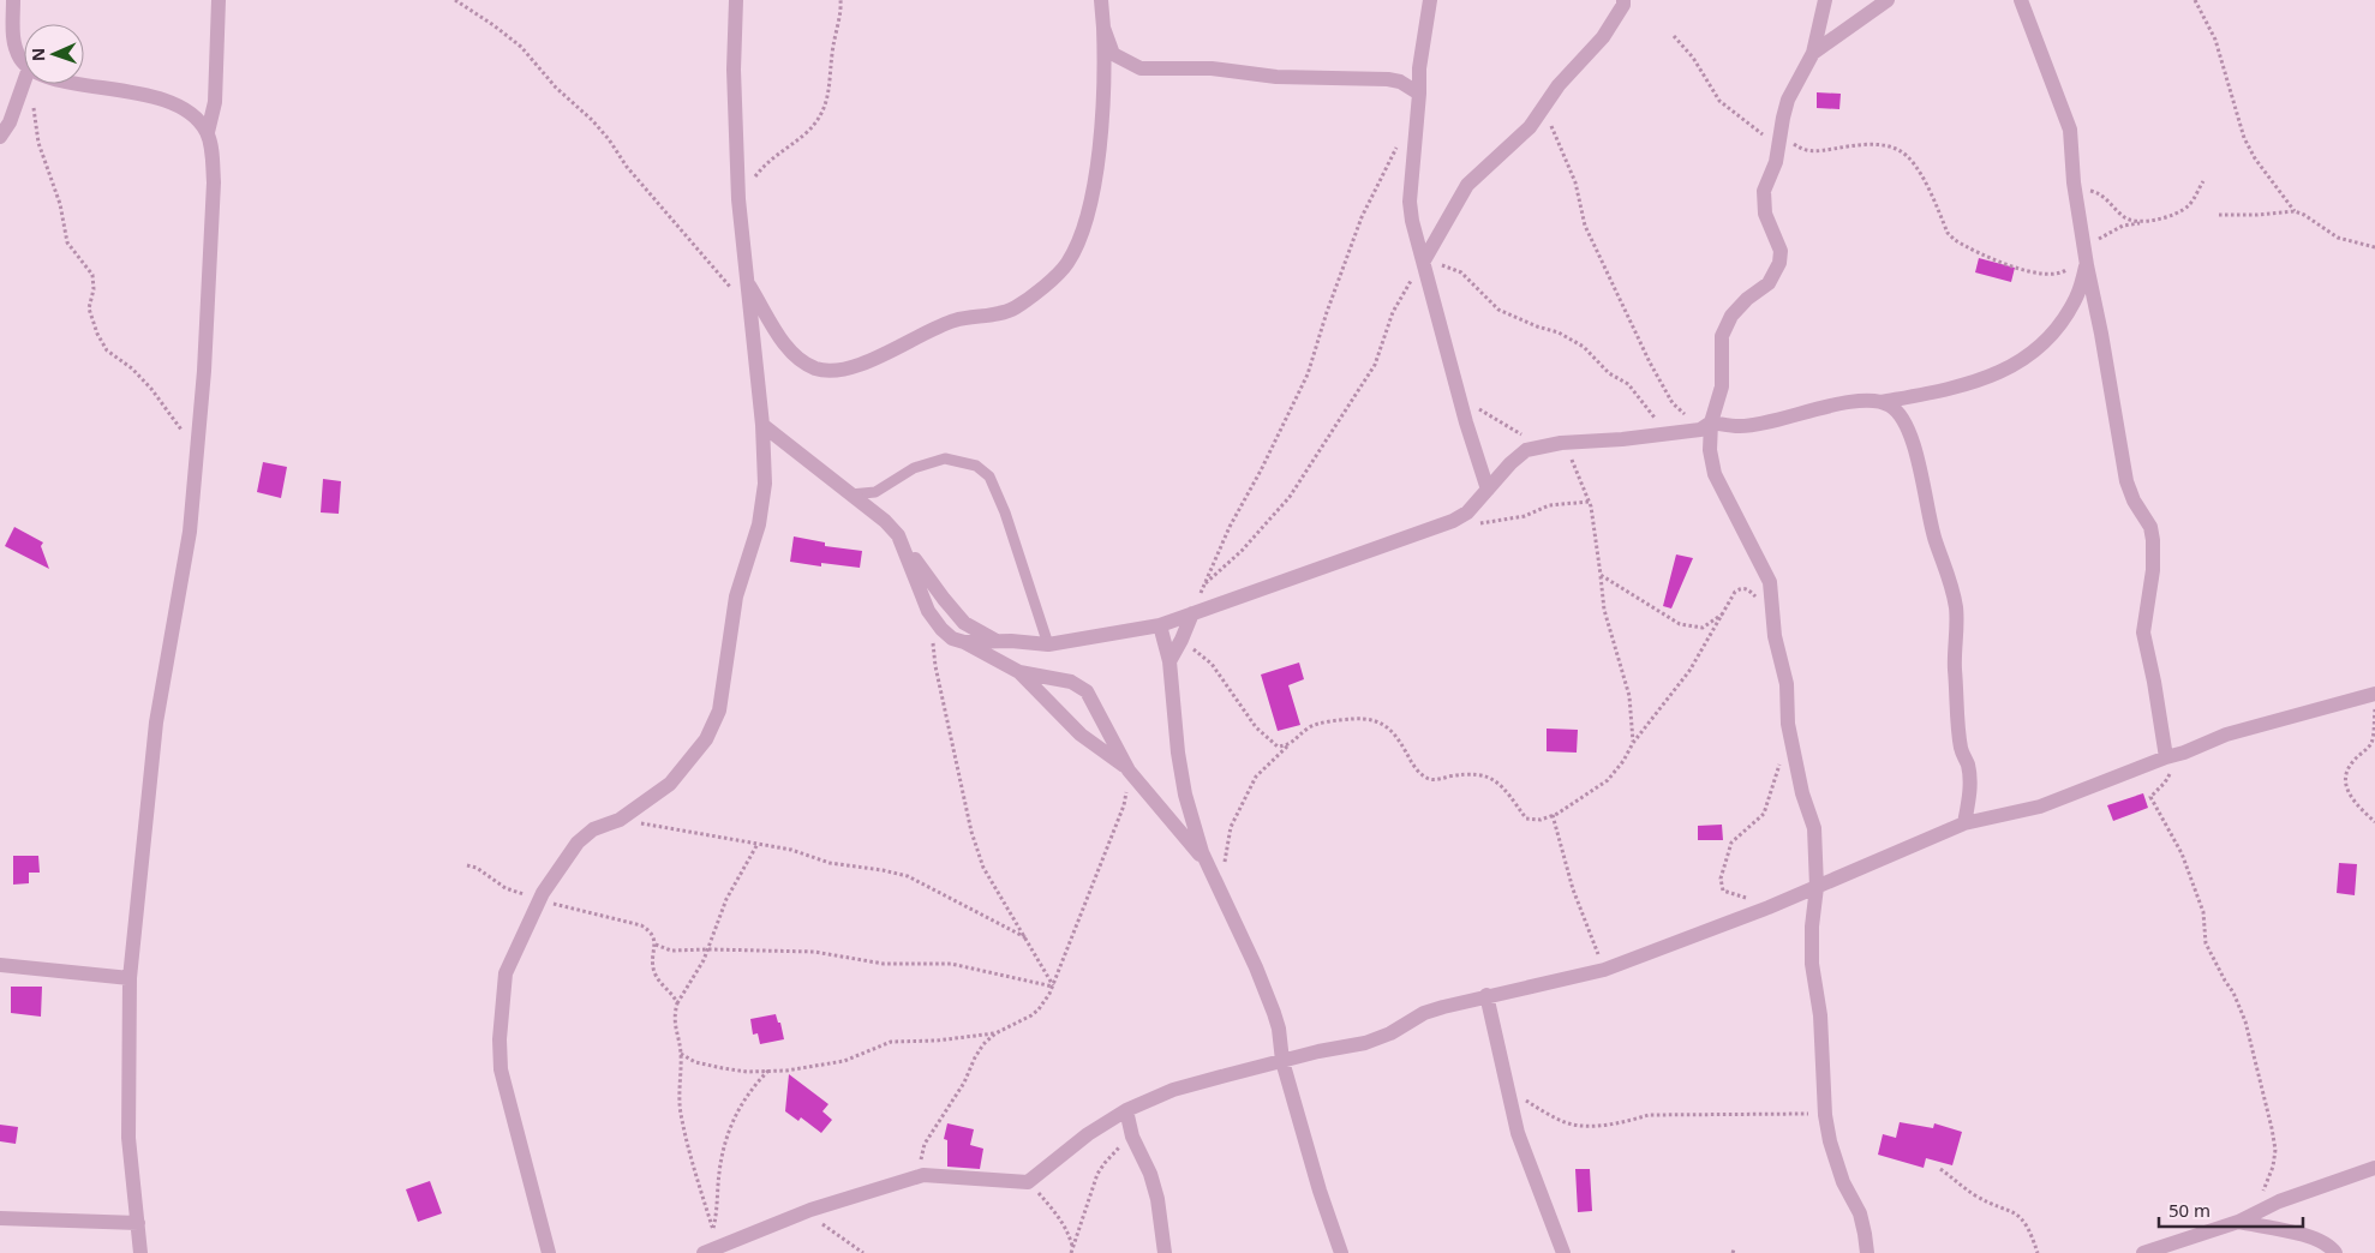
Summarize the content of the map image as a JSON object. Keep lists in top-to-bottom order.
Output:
{
  "scale_bar": "50 m",
  "north": "left"
}
